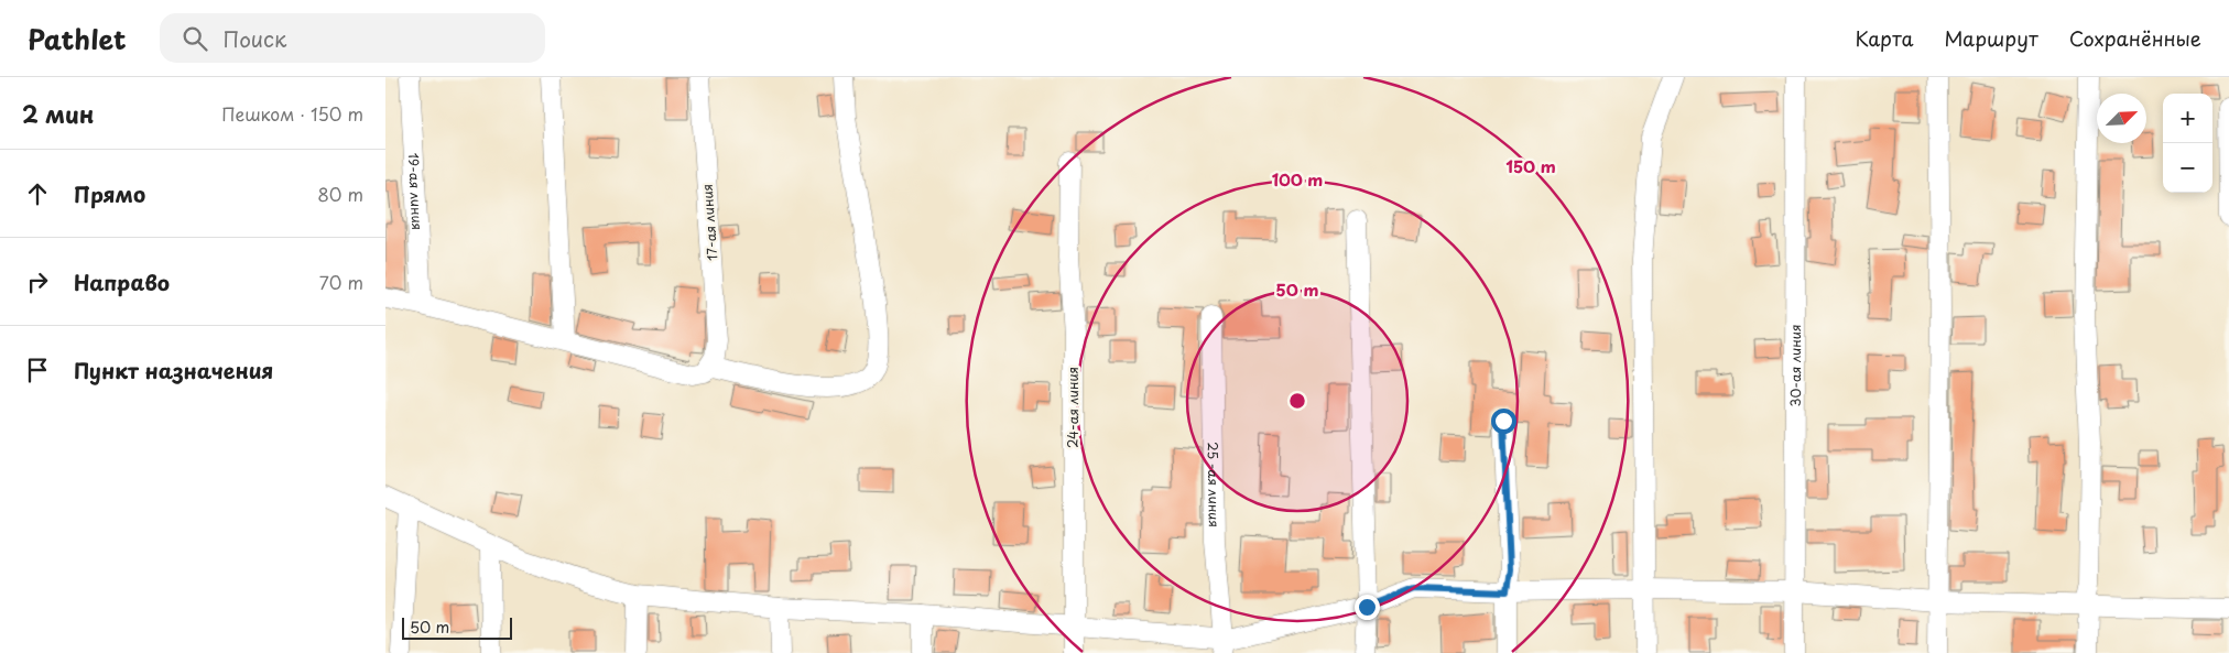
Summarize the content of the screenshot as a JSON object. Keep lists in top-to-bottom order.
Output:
{
  "streets": {
    "street": [
      "19-ая линия",
      "17-ая линия",
      "30-ая линия",
      "24-ая линия",
      "25 -ая линия"
    ]
  },
  "scale_bar": "50 m",
  "north": "top right",
  "page": {
    "header": "Pathlet",
    "search": "Поиск",
    "nav": ["Карта", "Маршрут", "Сохранённые"],
    "heading": ["2 мин", "Пешком · 150 m"],
    "map_buttons": ["+", "−"],
    "list": [
      ["Прямо", "80 m"],
      ["Направо", "70 m"],
      "Пункт назначения"
    ],
    "scale": "50 m"
  },
  "rings": ["150 m", "100 m", "50 m"]
}
